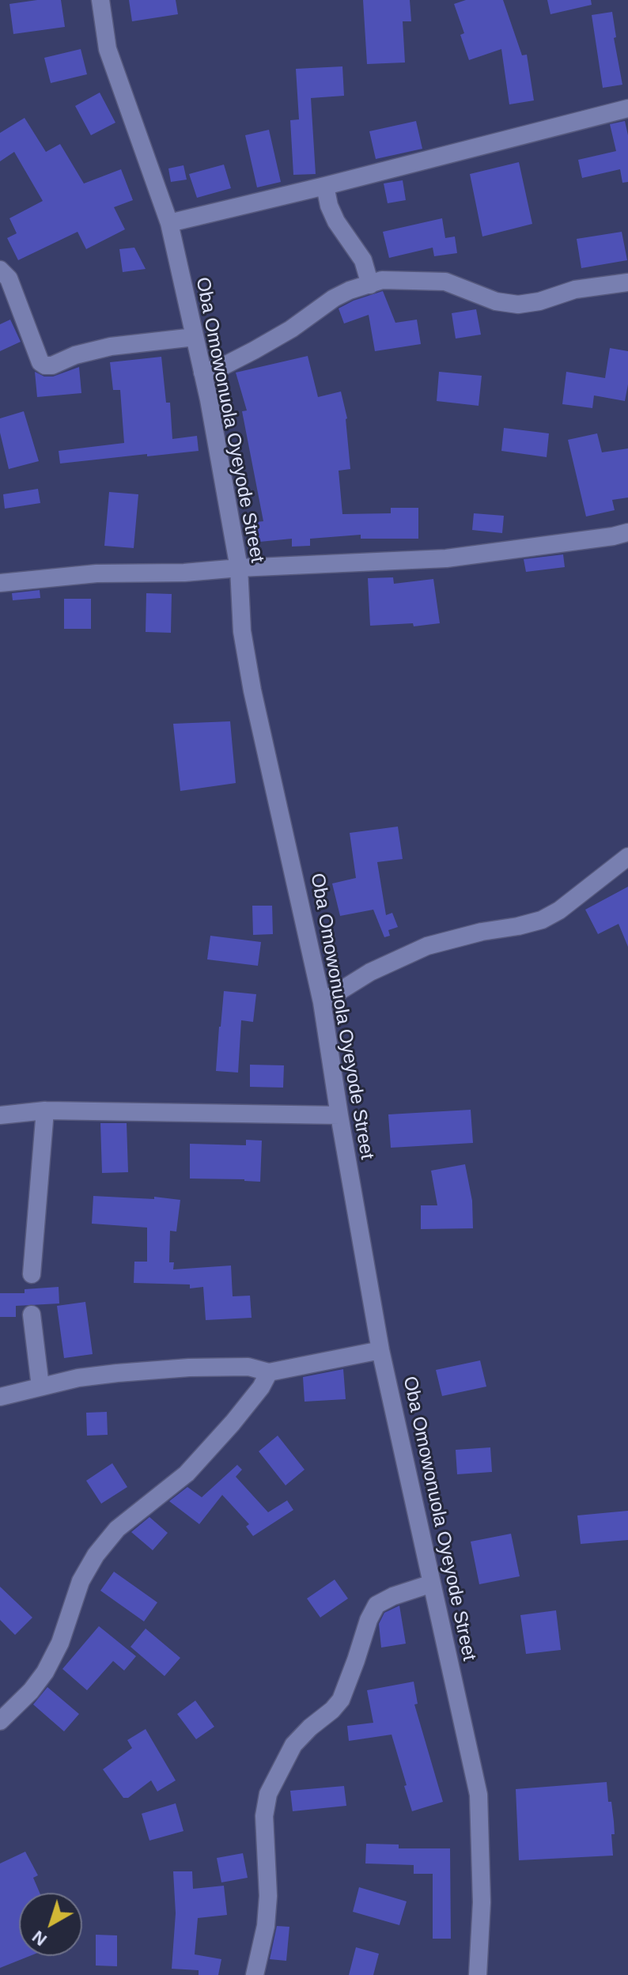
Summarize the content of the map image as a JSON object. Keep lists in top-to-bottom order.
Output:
{
  "streets": {
    "street": ["Oba Omowonuola Oyeyode Street"]
  },
  "north": "bottom left"
}
